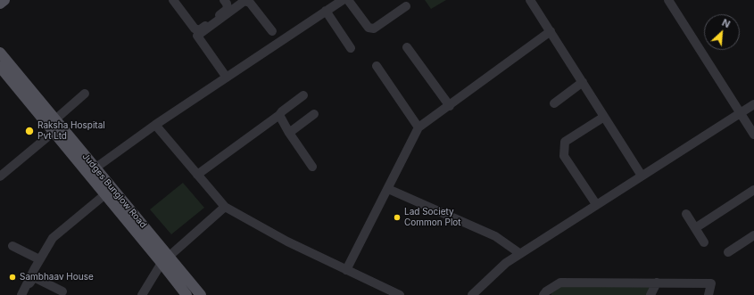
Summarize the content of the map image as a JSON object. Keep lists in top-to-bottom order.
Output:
{
  "streets": {
    "main road": ["Judges Bunglow Road"]
  },
  "places": ["Raksha Hospital Pvt Ltd", "Lad Society Common Plot", "Sambhaav House"],
  "north": "top right"
}
